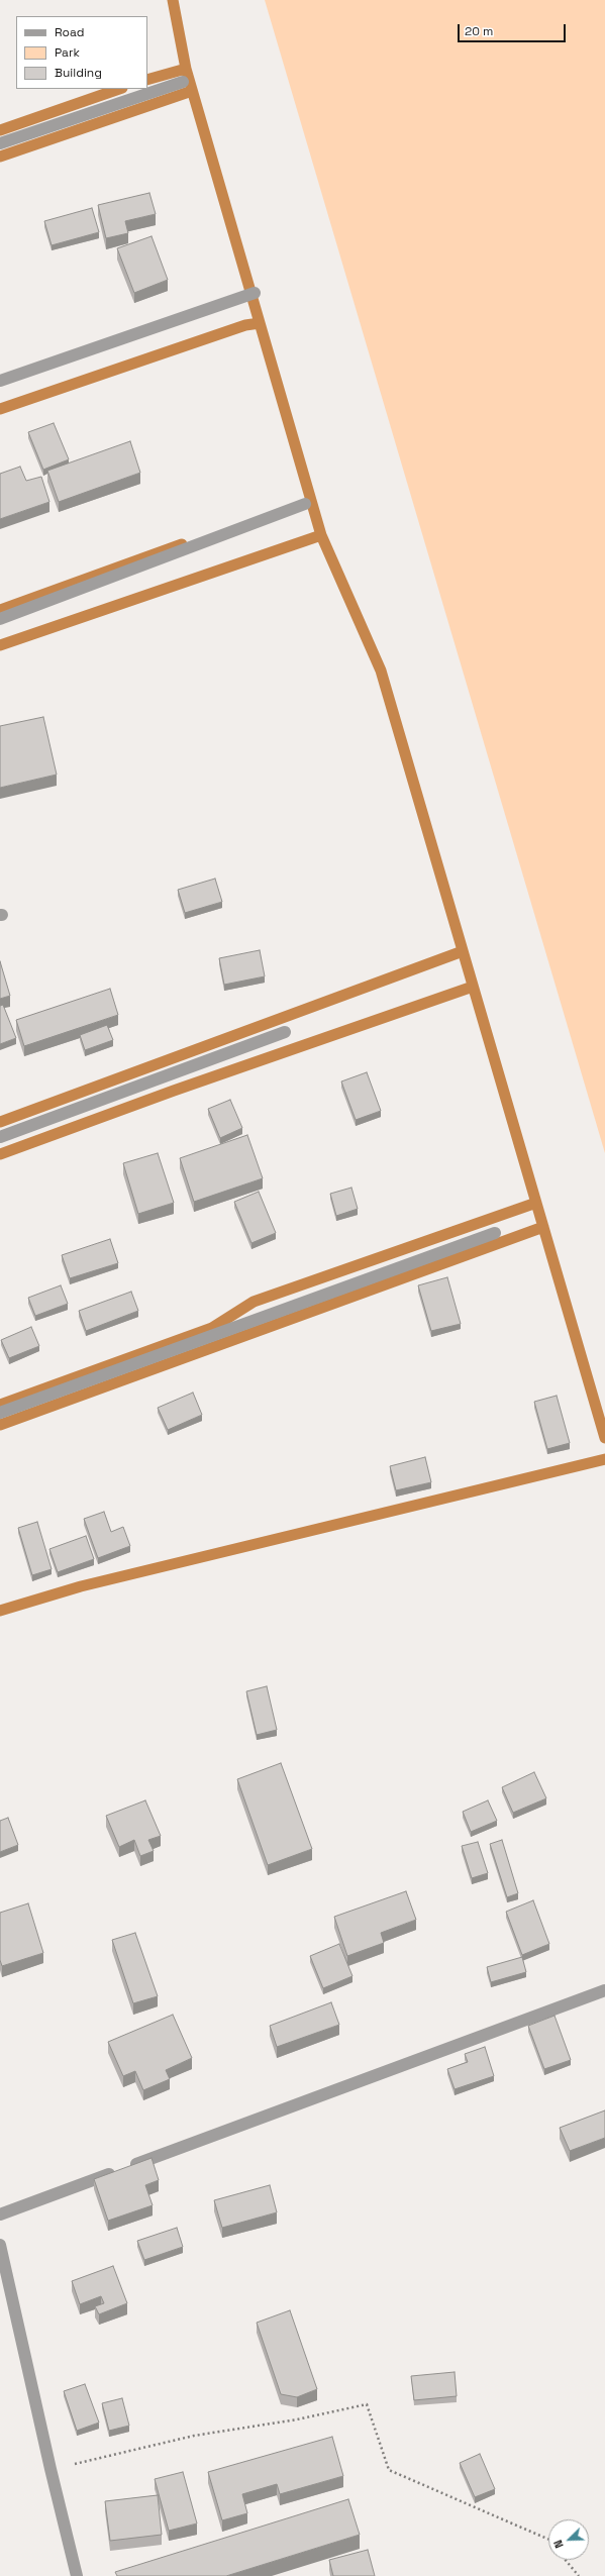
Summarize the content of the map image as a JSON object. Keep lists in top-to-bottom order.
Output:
{
  "legend": ["Road", "Park", "Building"],
  "scale_bar": "20 m",
  "north": "bottom left"
}
